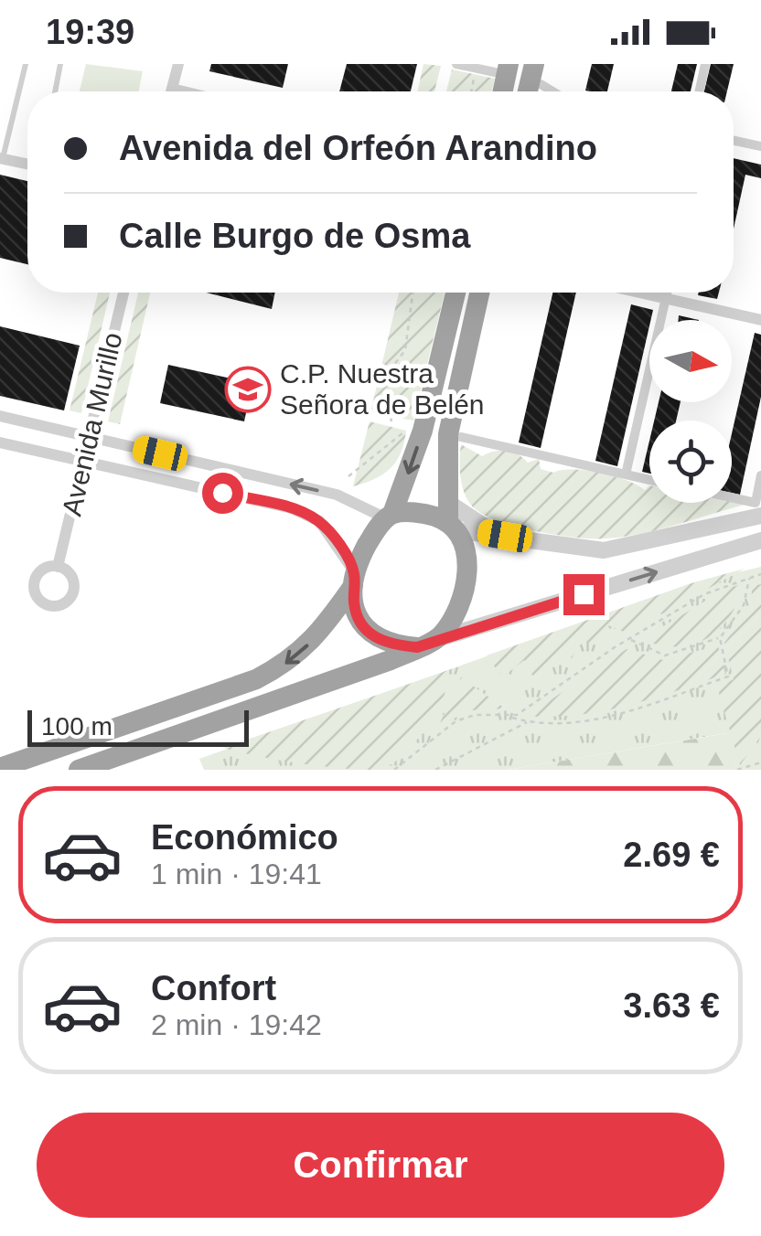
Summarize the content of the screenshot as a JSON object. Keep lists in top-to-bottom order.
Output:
{
  "streets": {
    "street": ["Avenida Murillo"]
  },
  "places": {
    "school or university": ["C.P. Nuestra Señora de Belén"]
  },
  "scale_bar": "100 m",
  "north": "right",
  "page": {
    "status": "19:39",
    "banner": ["Avenida del Orfeón Arandino", "Calle Burgo de Osma"],
    "scale": "100 m",
    "list": [
      {
        "name": "Económico",
        "note": "1 min · 19:41",
        "value": "2.69 €"
      },
      {
        "name": "Confort",
        "note": "2 min · 19:42",
        "value": "3.63 €"
      }
    ],
    "buttons": "Confirmar"
  }
}
